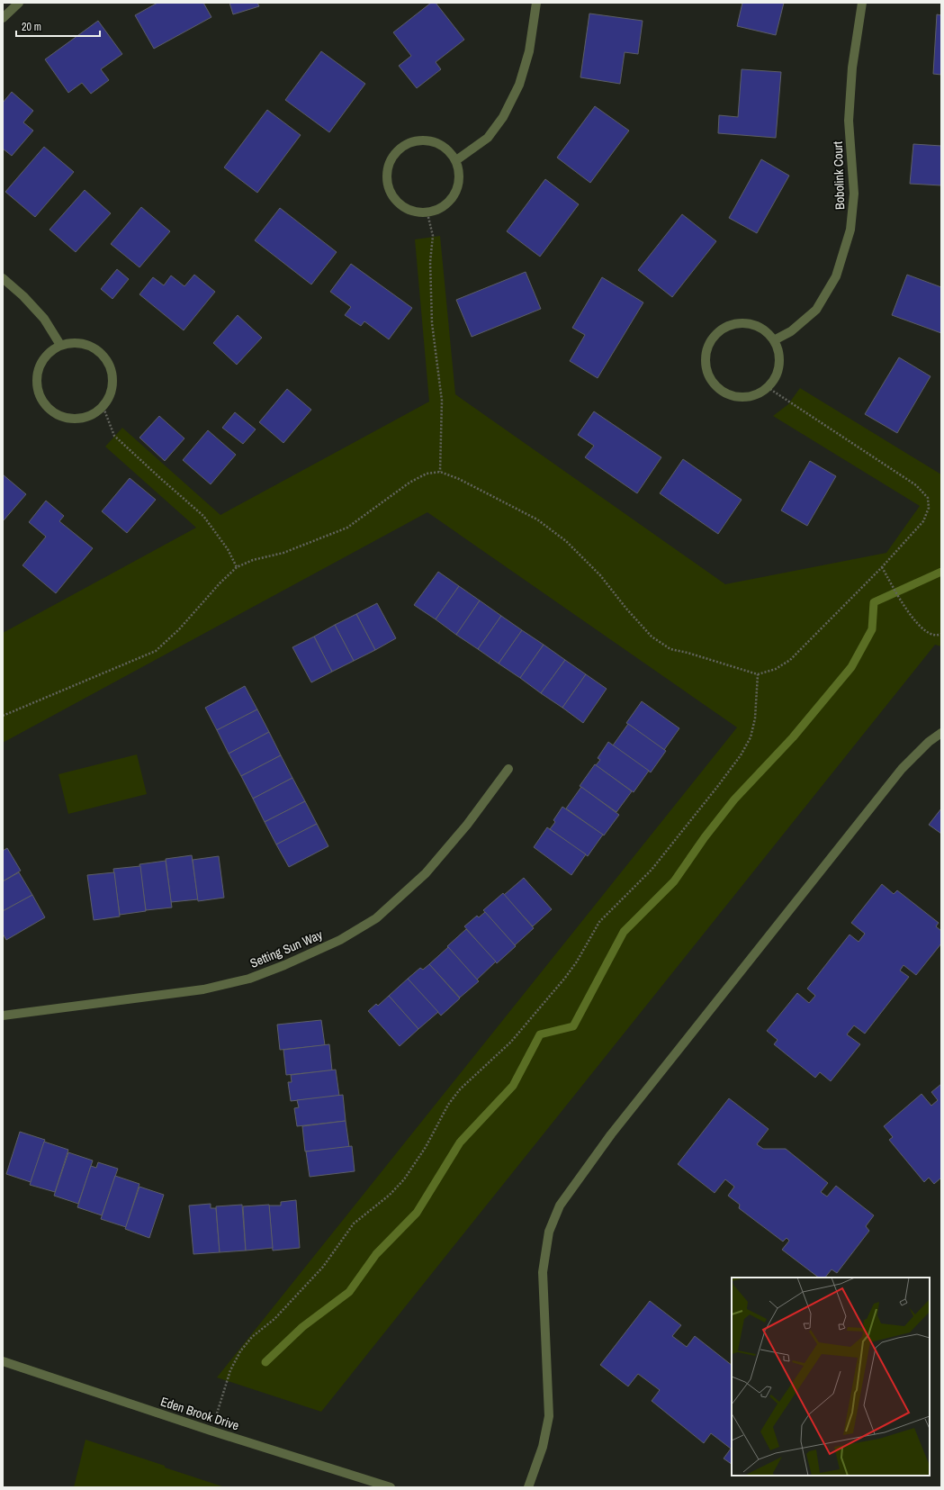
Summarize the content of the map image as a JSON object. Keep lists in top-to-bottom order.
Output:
{
  "streets": {
    "street": ["Bobolink Court", "Setting Sun Way", "Eden Brook Drive"]
  },
  "scale_bar": "20 m"
}
